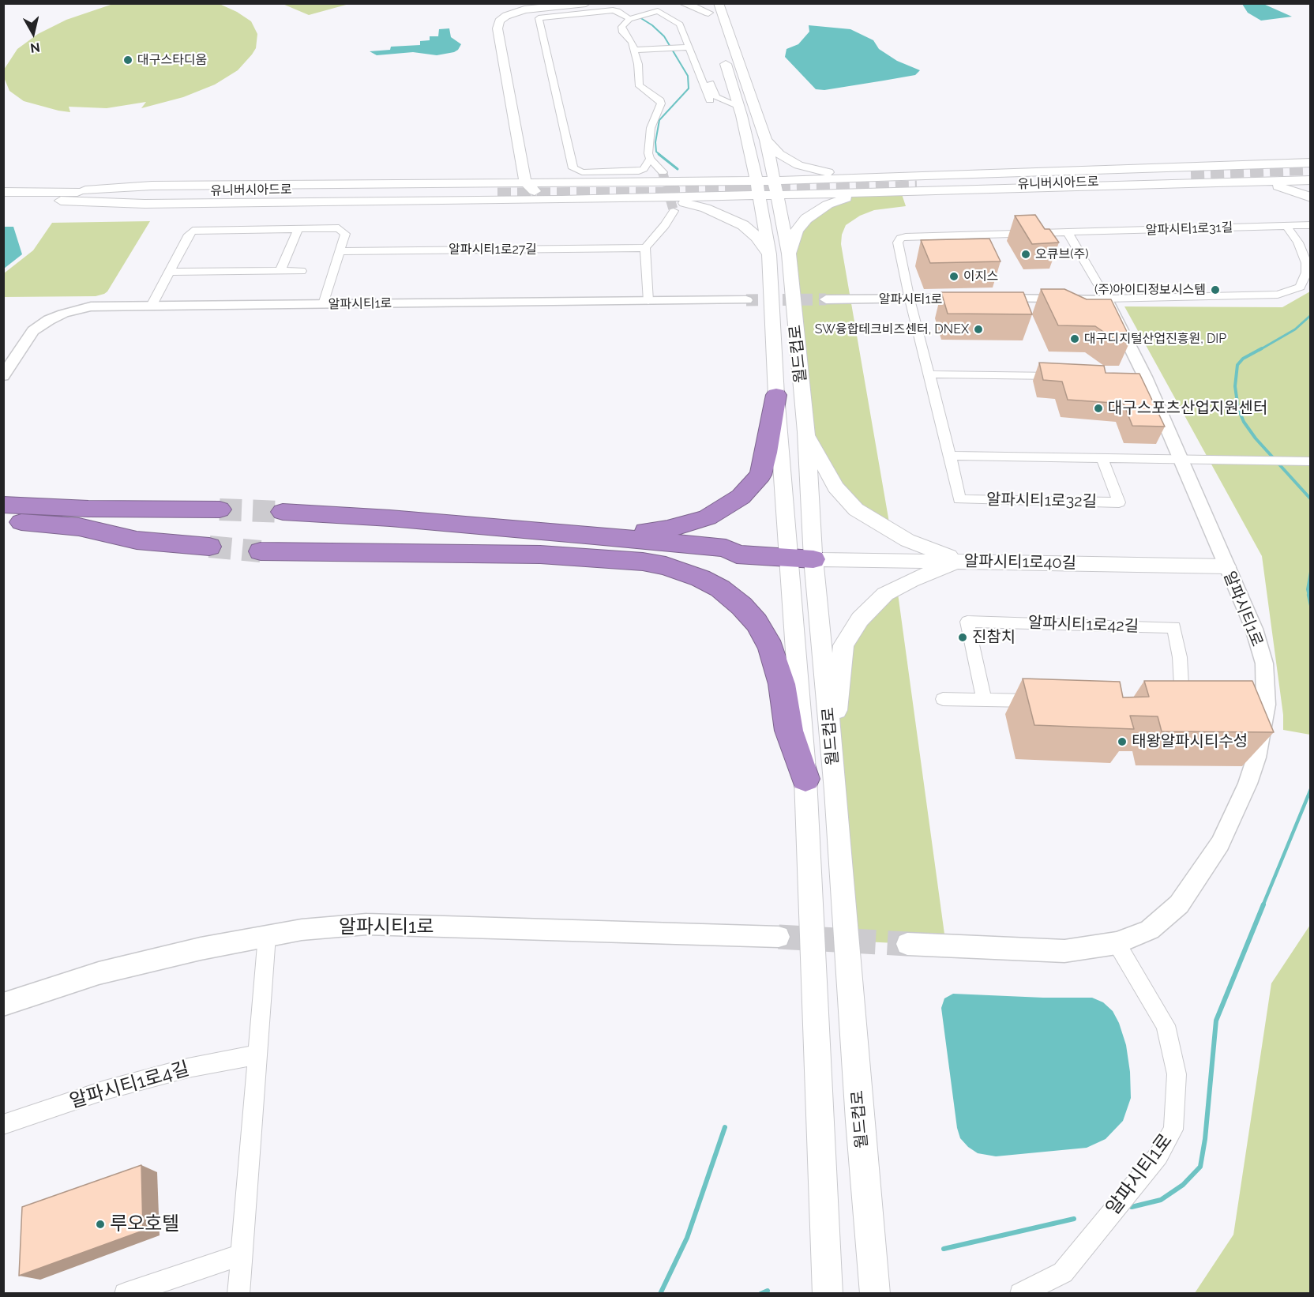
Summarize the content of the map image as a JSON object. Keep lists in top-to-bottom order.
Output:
{
  "streets": {
    "main road": ["유니버시아드로", "월드컵로", "알파시티1로40길"],
    "street": [
      "알파시티1로31길",
      "알파시티1로27길",
      "알파시티1로",
      "알파시티1로32길",
      "알파시티1로42길",
      "알파시티1로4길"
    ]
  },
  "crossings": [
    ["알파시티1로31길", "알파시티1로"],
    ["알파시티1로31길", "알파시티1로32길"],
    ["알파시티1로", "알파시티1로32길"],
    ["알파시티1로", "알파시티1로40길"],
    ["월드컵로", "알파시티1로40길"]
  ],
  "places": [
    "대구스타디움",
    "오큐브(주)",
    "이지스",
    "(주)아이디정보시스템",
    "SW융합테크비즈센터, DNEX",
    "대구디지털산업진흥원, DIP",
    "대구스포츠산업지원센터",
    "진참치",
    "태왕알파시티수성",
    "루오호텔"
  ],
  "north": "bottom"
}
